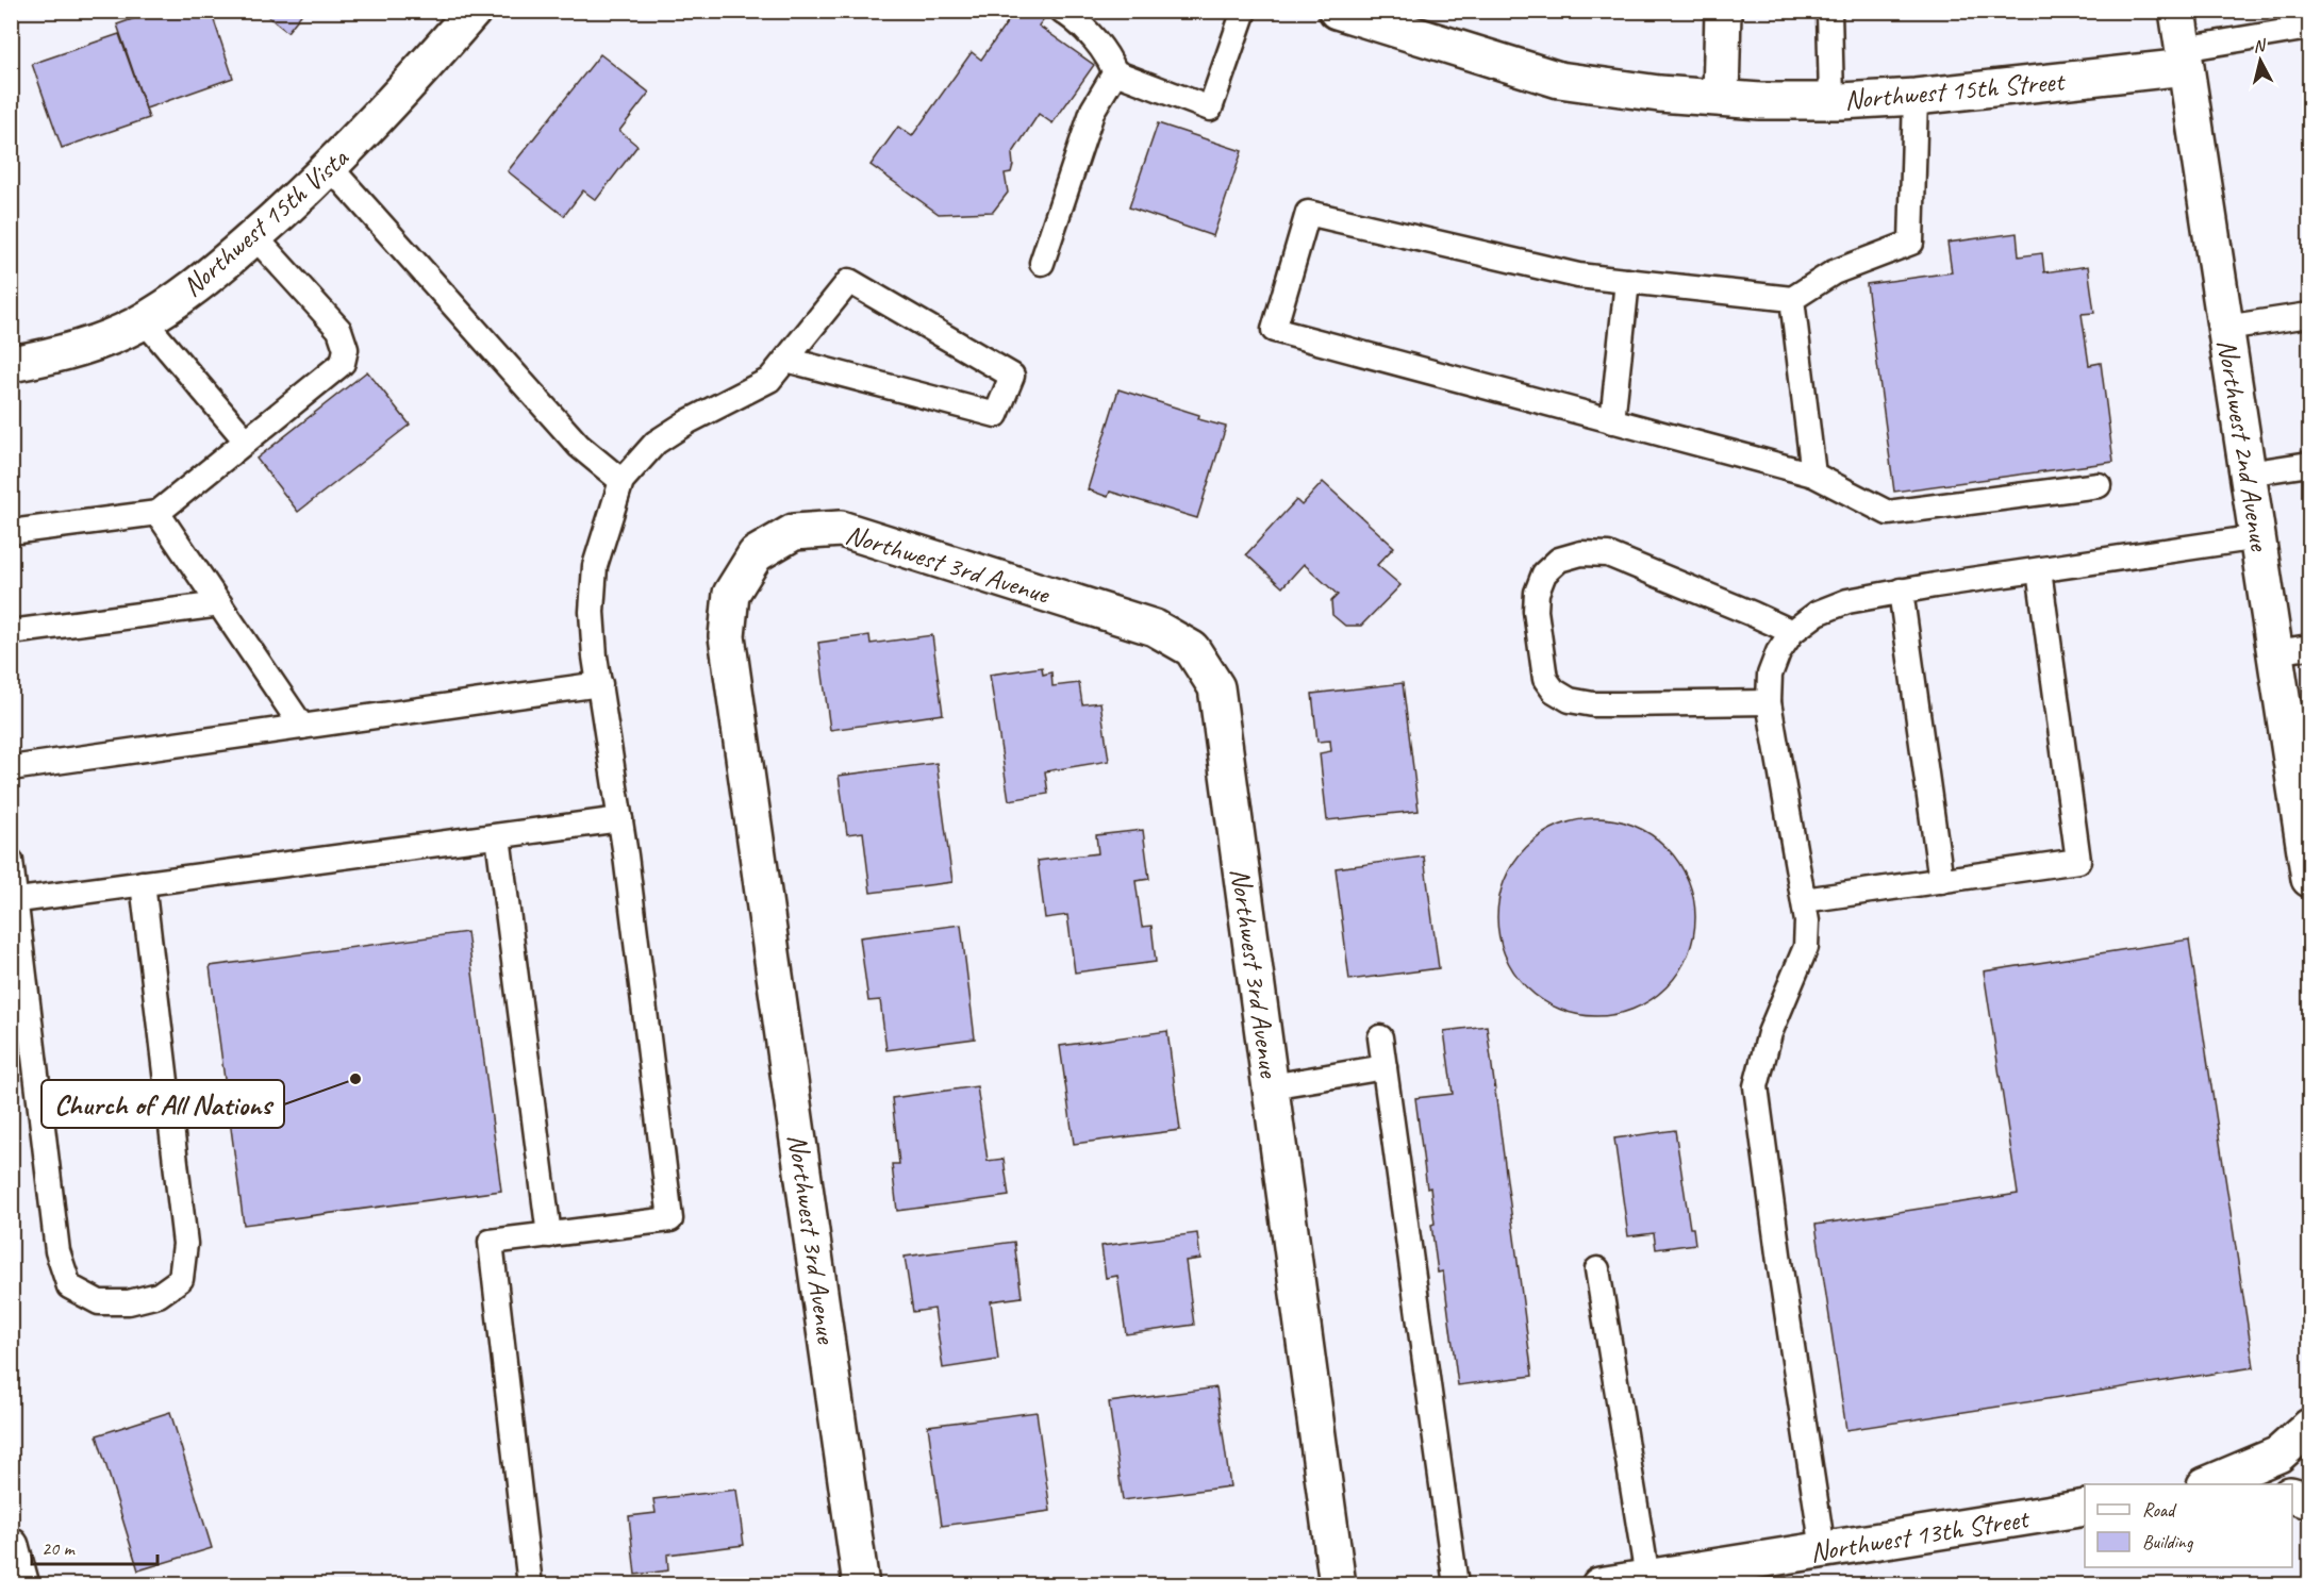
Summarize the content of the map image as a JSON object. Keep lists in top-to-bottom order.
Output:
{
  "streets": {
    "street": [
      "Northwest 15th Street",
      "Northwest 15th Vista",
      "Northwest 2nd Avenue",
      "Northwest 3rd Avenue",
      "Northwest 13th Street"
    ]
  },
  "crossings": [
    ["Northwest 15th Street", "Northwest 2nd Avenue"]
  ],
  "places": ["Church of All Nations"],
  "legend": ["Road", "Building"],
  "scale_bar": "20 m",
  "north": "top"
}
